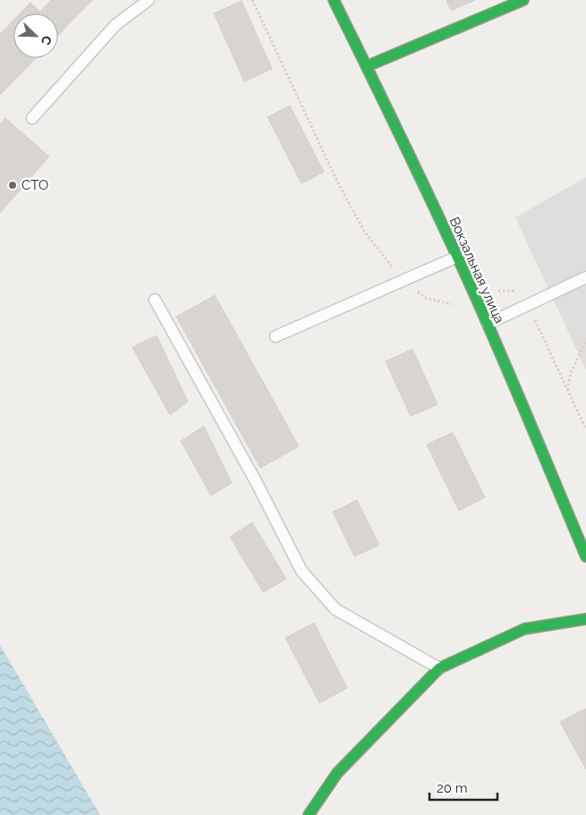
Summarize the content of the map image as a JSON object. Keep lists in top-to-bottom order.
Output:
{
  "streets": {
    "main road": ["Вокзальная улица"]
  },
  "places": ["СТО"],
  "scale_bar": "20 m",
  "north": "bottom right"
}
